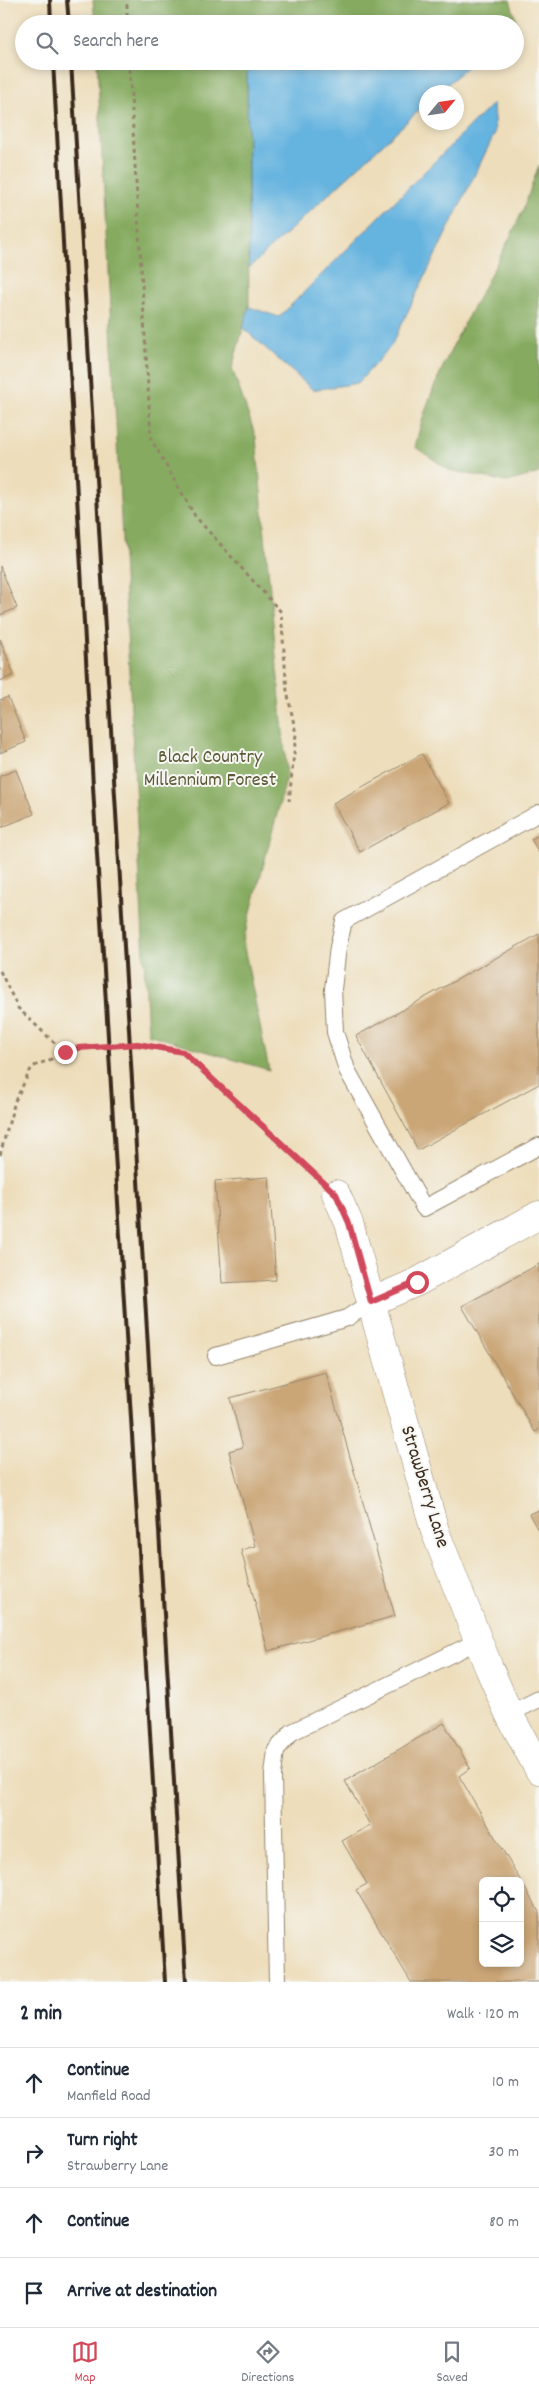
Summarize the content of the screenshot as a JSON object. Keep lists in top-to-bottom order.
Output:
{
  "streets": {
    "street": ["Strawberry Lane"]
  },
  "parks": ["Black Country Millennium Forest"],
  "north": "top right",
  "page": {
    "search": "Search here",
    "heading": ["2 min", "Walk · 120 m"],
    "list": [
      ["Continue", "Manfield Road", "10 m"],
      ["Turn right", "Strawberry Lane", "30 m"],
      ["Continue", "80 m"],
      "Arrive at destination"
    ],
    "nav": ["Map", "Directions", "Saved"]
  }
}
